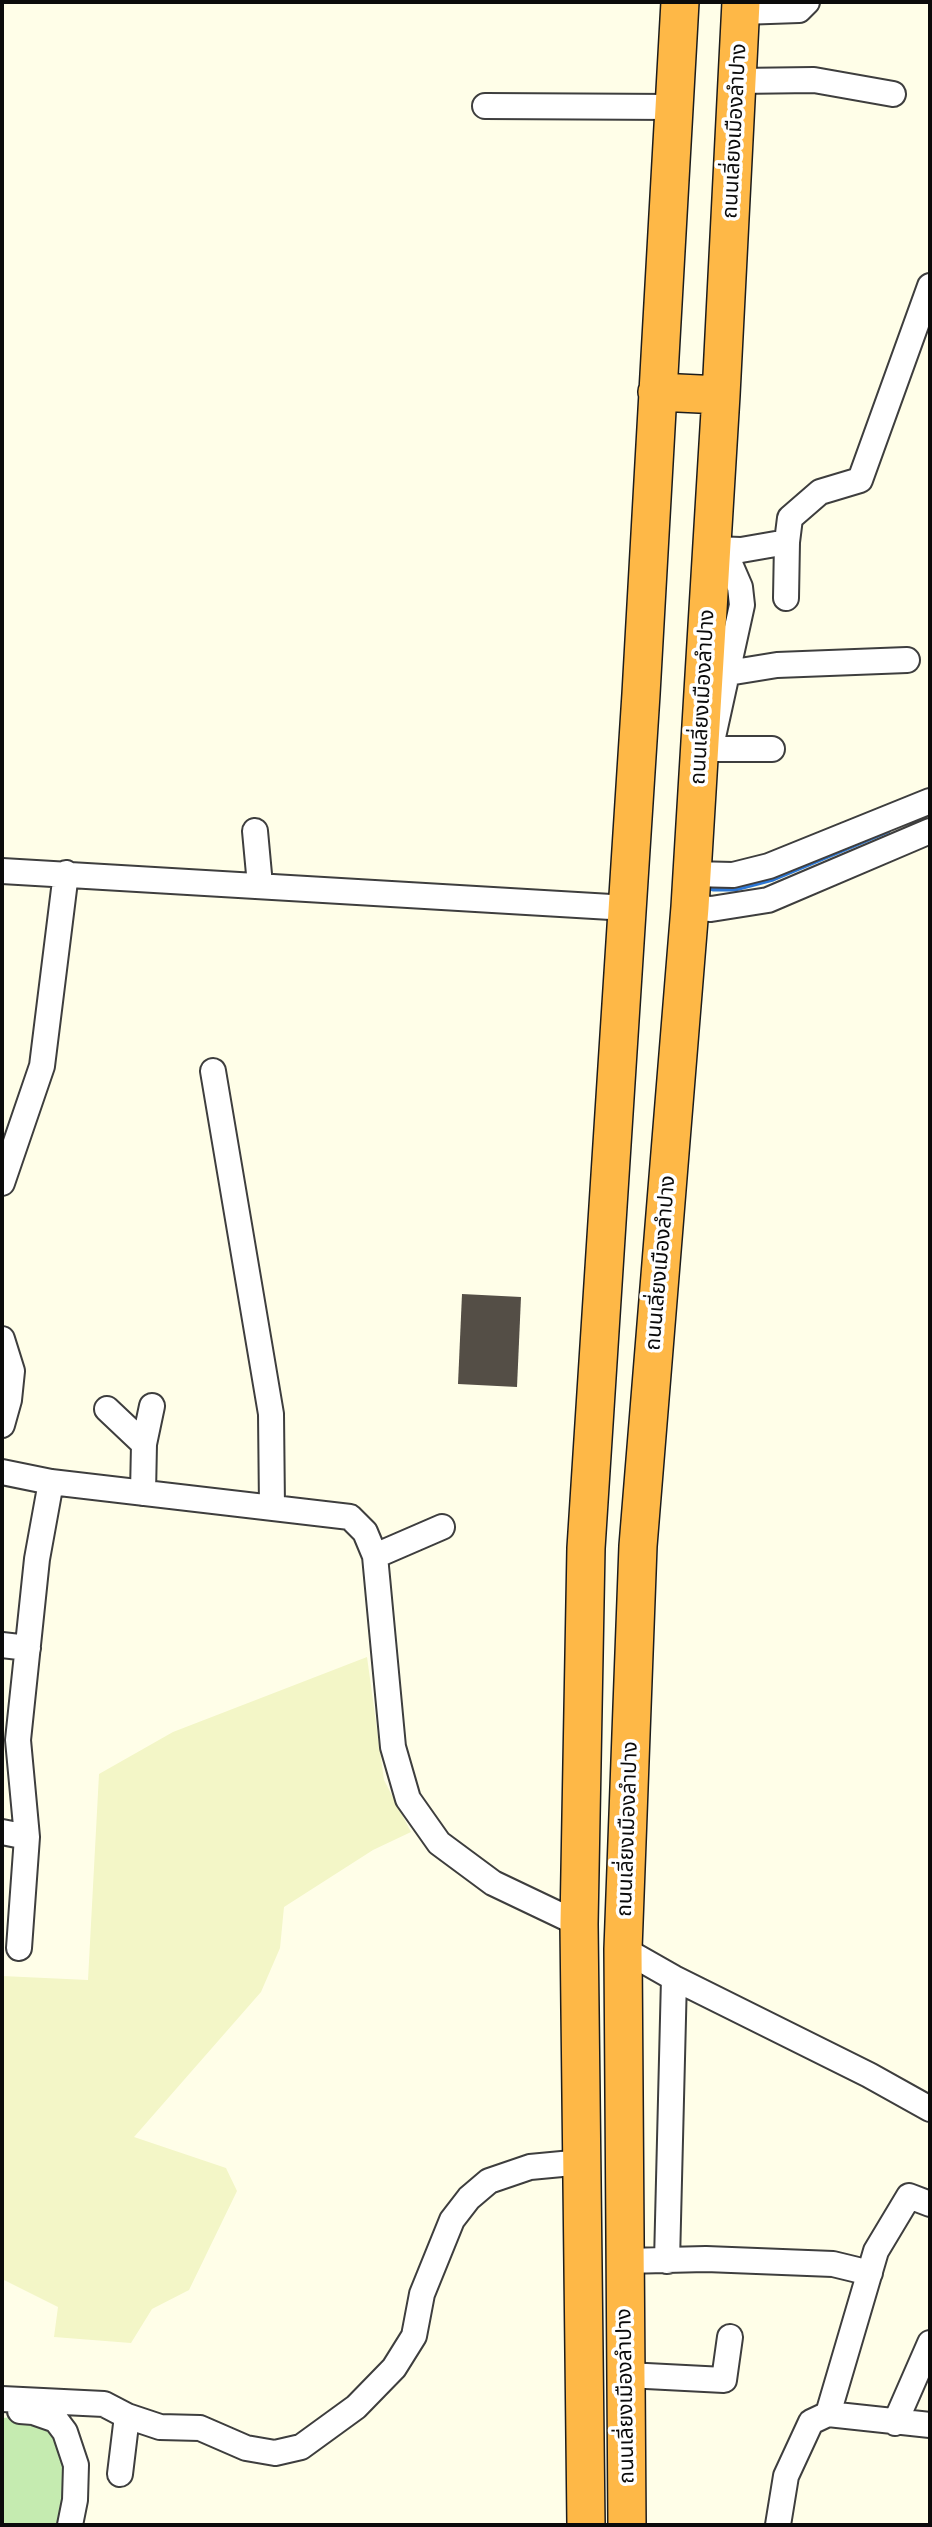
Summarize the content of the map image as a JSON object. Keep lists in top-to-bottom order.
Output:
{
  "streets": {
    "highway": ["ถนนเลี่ยงเมืองลำปาง"]
  }
}
